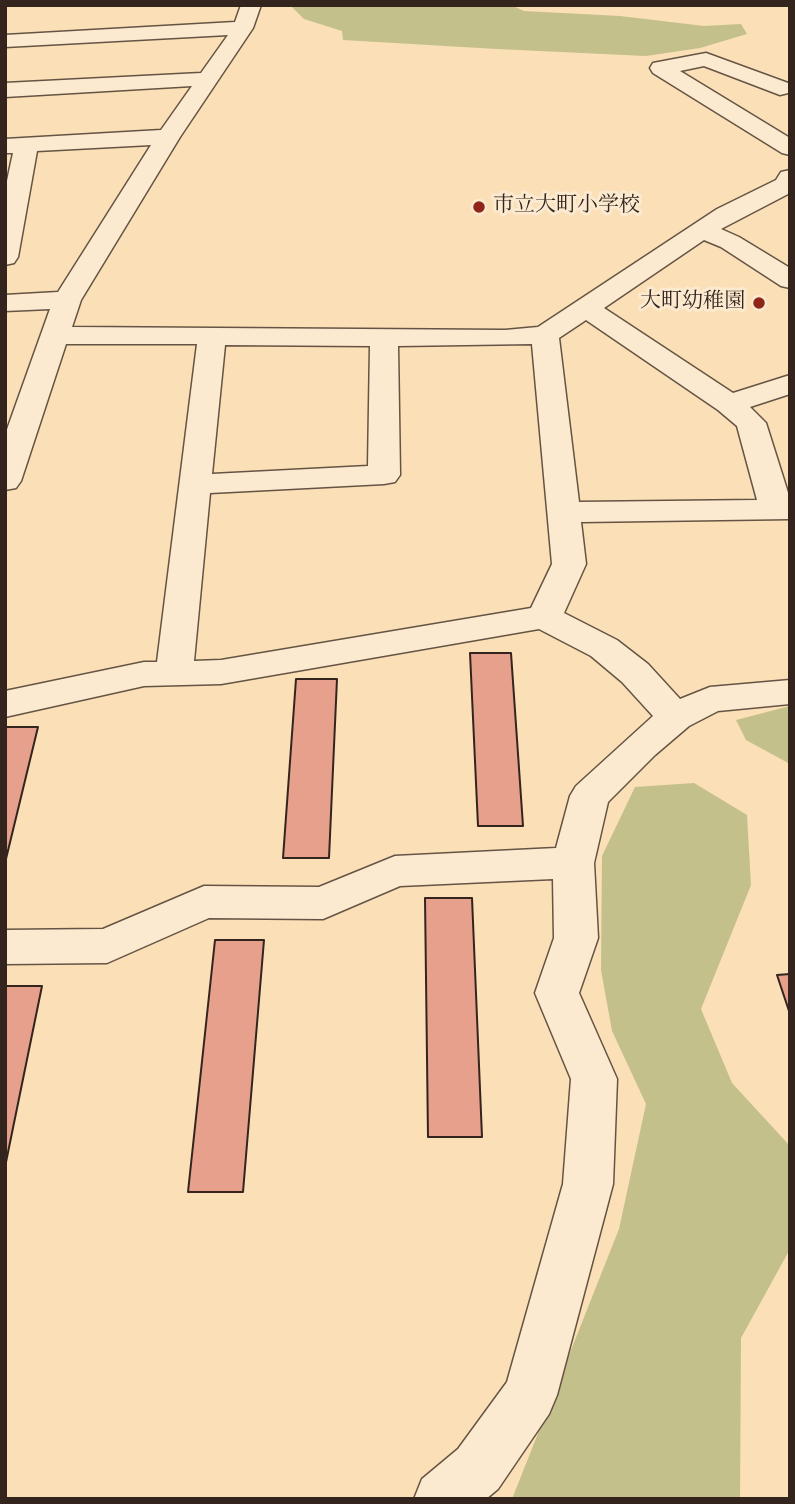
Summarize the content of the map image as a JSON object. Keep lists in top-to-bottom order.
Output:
{
  "places": ["市立大町小学校", "大町幼稚園"]
}
